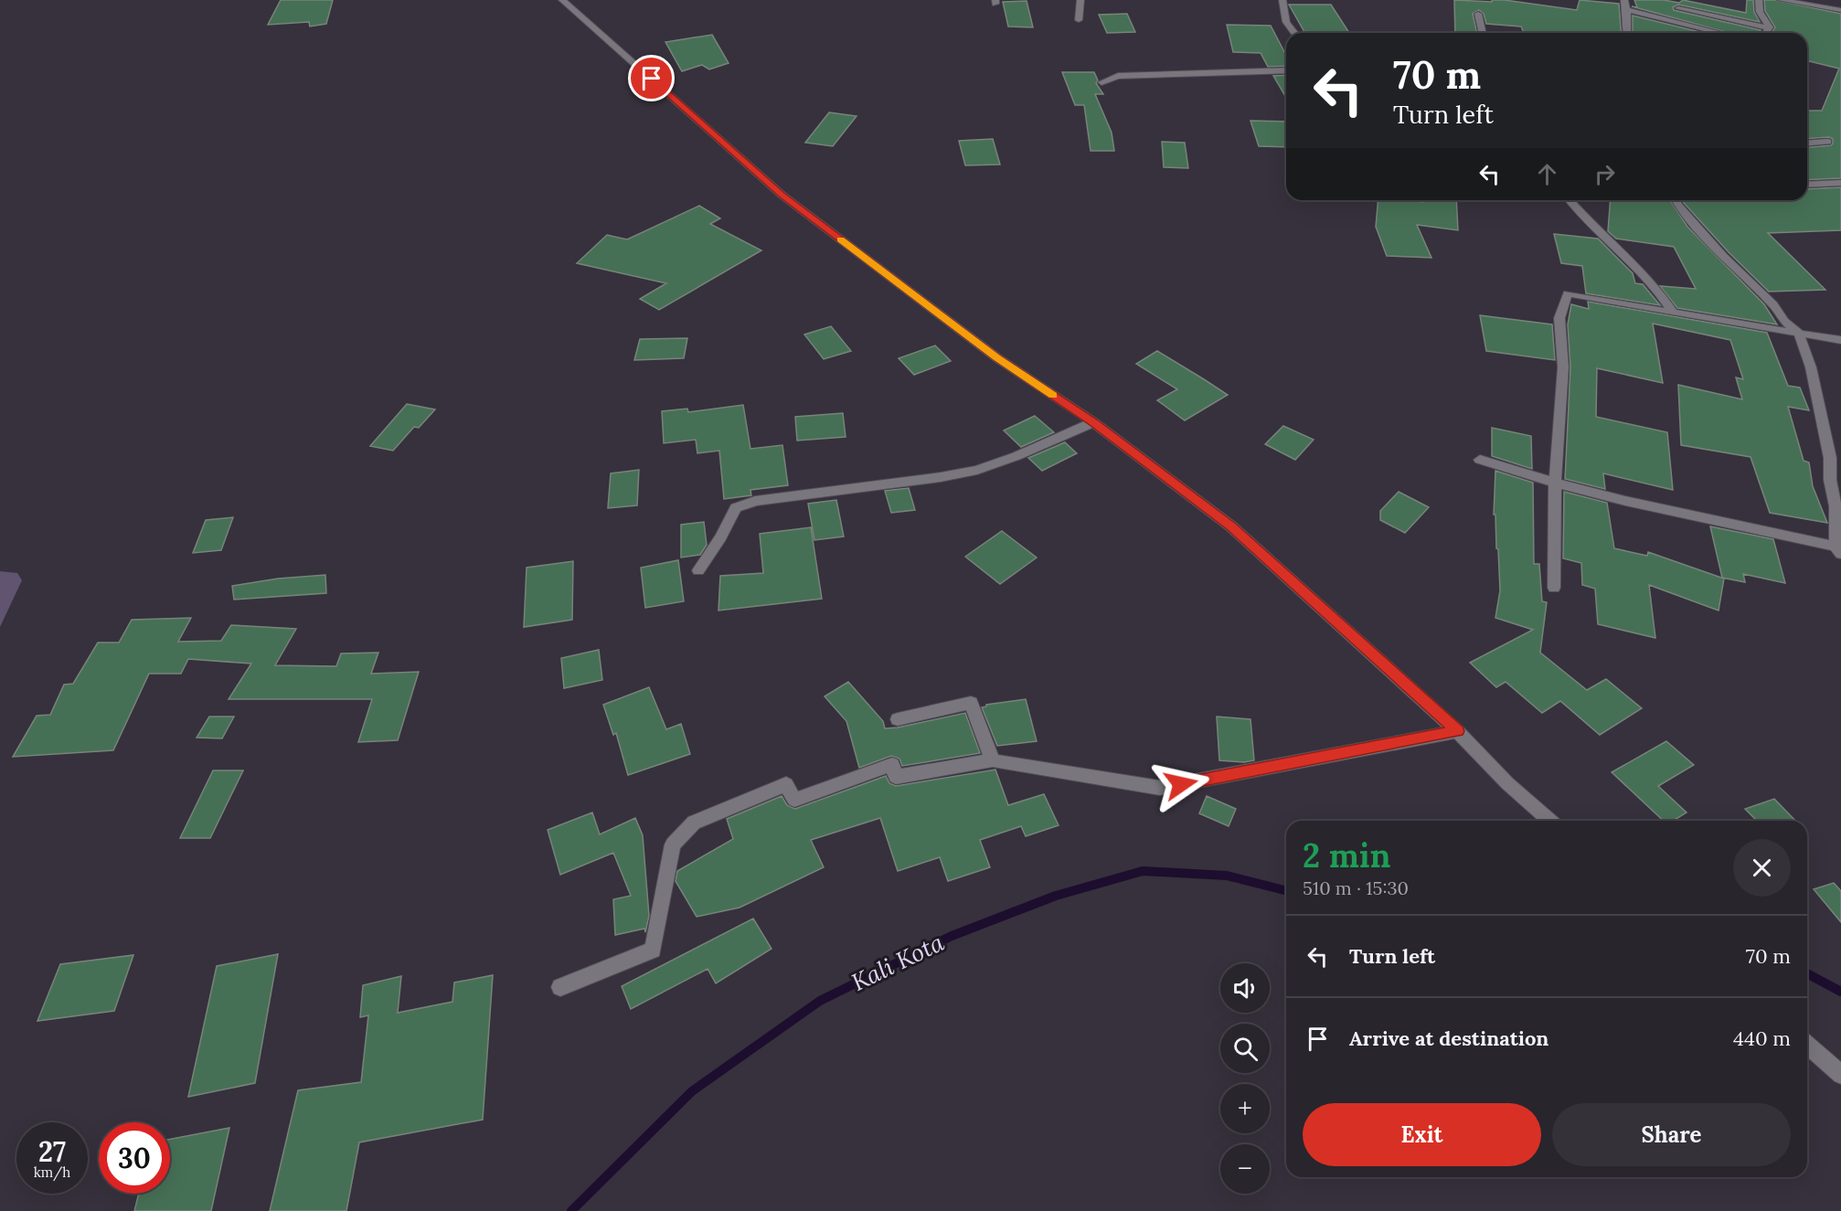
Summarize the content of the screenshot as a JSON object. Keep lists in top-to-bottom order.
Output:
{
  "water": ["Kali Kota"],
  "page": {
    "turn": ["70 m", "Turn left"],
    "heading": ["2 min", "510 m · 15:30"],
    "list": [
      {
        "name": "Turn left",
        "value": "70 m"
      },
      {
        "name": "Arrive at destination",
        "value": "440 m"
      }
    ],
    "map_buttons": ["+", "−"],
    "buttons": ["Exit", "Share"],
    "speed": "27 km/h",
    "limit": "30"
  }
}
